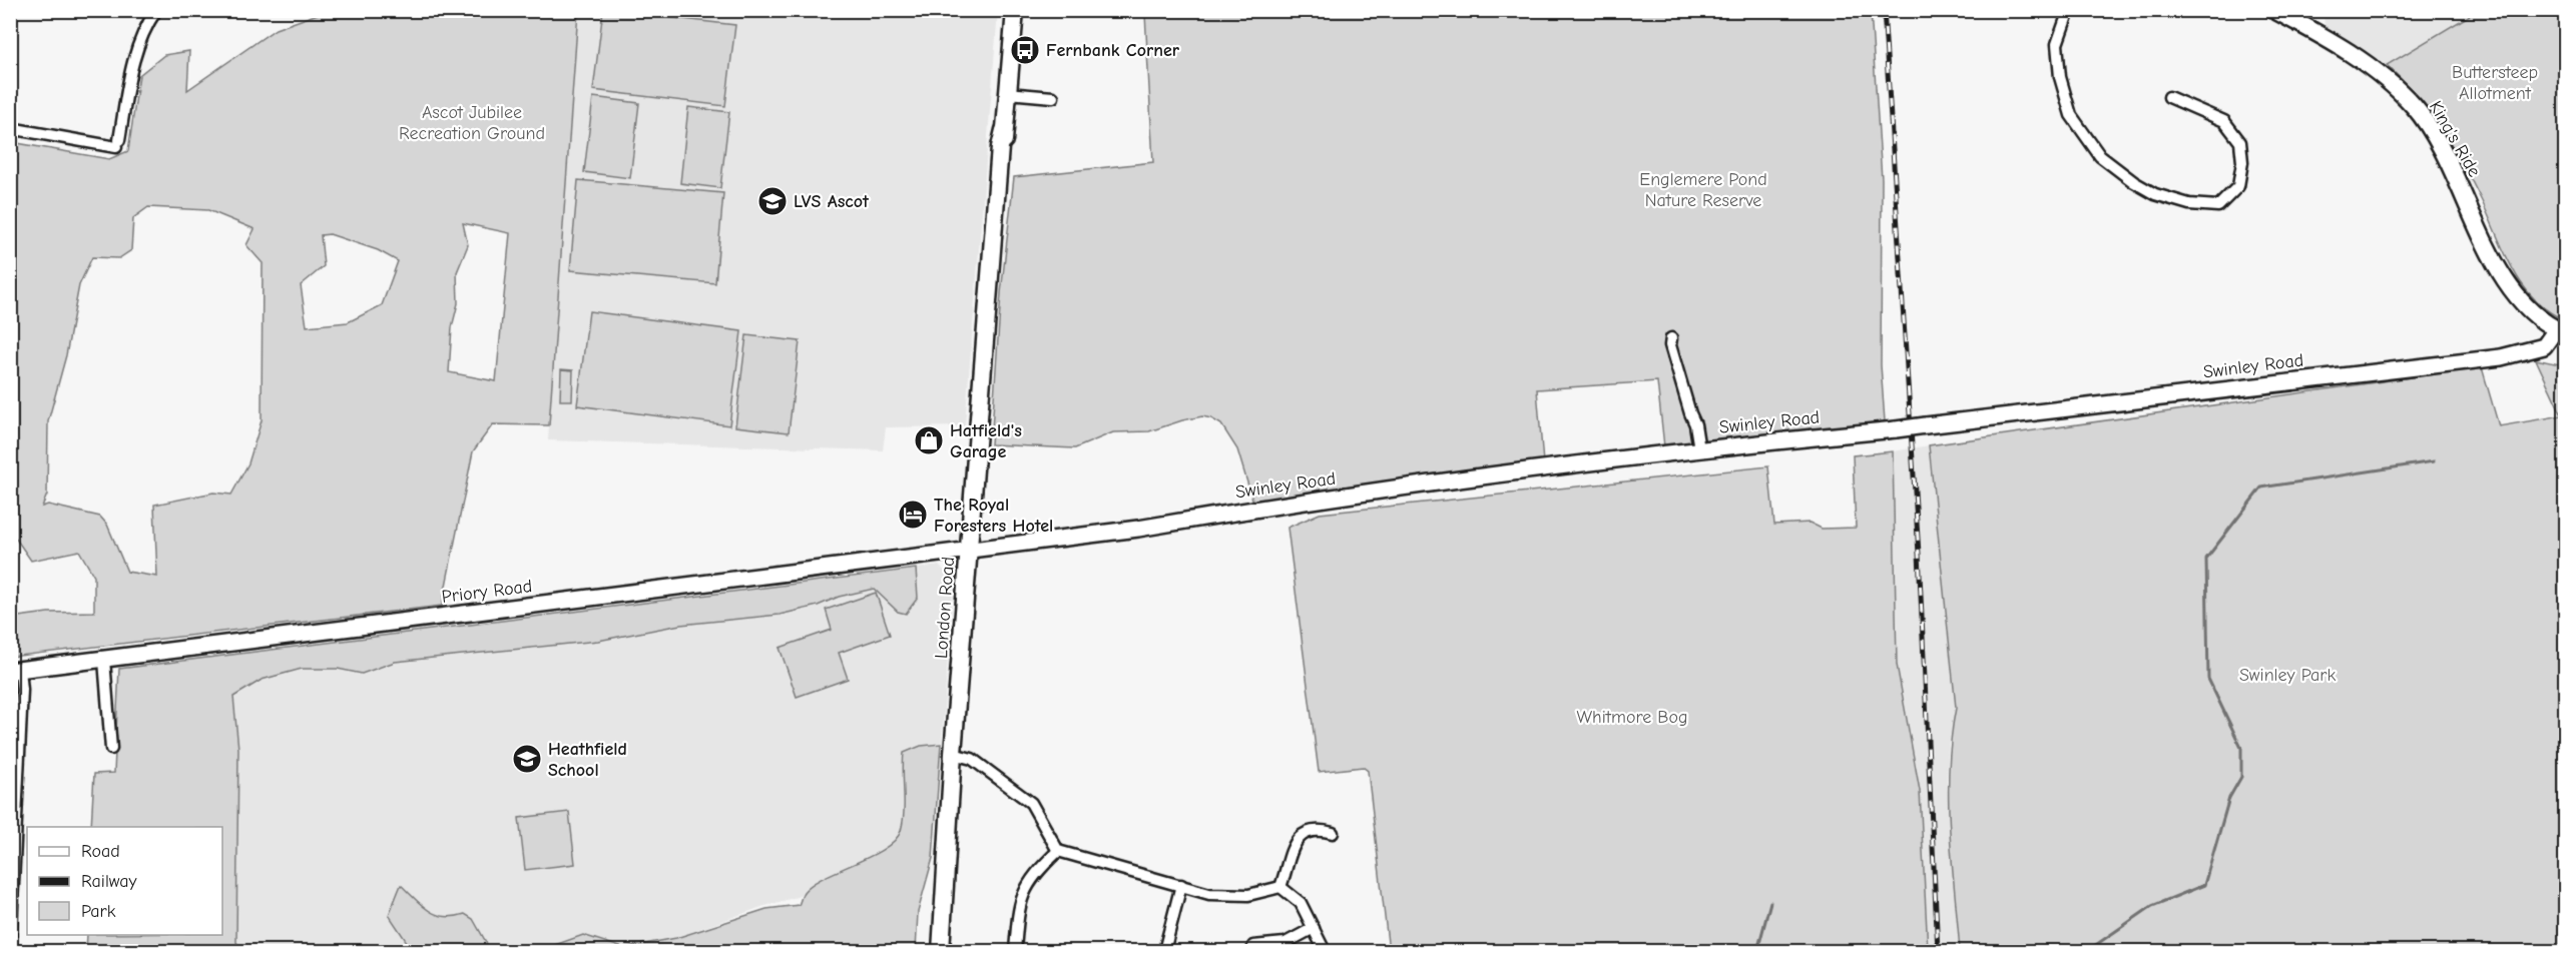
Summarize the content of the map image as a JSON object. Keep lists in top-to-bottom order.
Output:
{
  "streets": {
    "main road": [
      "King's Ride",
      "Swinley Road",
      "Priory Road",
      "London Road"
    ]
  },
  "crossings": [
    ["King's Ride", "Swinley Road"],
    ["Swinley Road", "Priory Road"],
    ["Swinley Road", "London Road"],
    ["Priory Road", "London Road"]
  ],
  "parks": [
    "Buttersteep Allotment",
    "Ascot Jubilee Recreation Ground",
    "Englemere Pond Nature Reserve",
    "Swinley Park",
    "Whitmore Bog"
  ],
  "places": {
    "bus stop": ["Fernbank Corner"],
    "school or university": ["LVS Ascot", "Heathfield School"],
    "shop": ["Hatfield's Garage"],
    "hotel": ["The Royal Foresters Hotel"]
  },
  "legend": ["Road", "Railway", "Park"]
}
